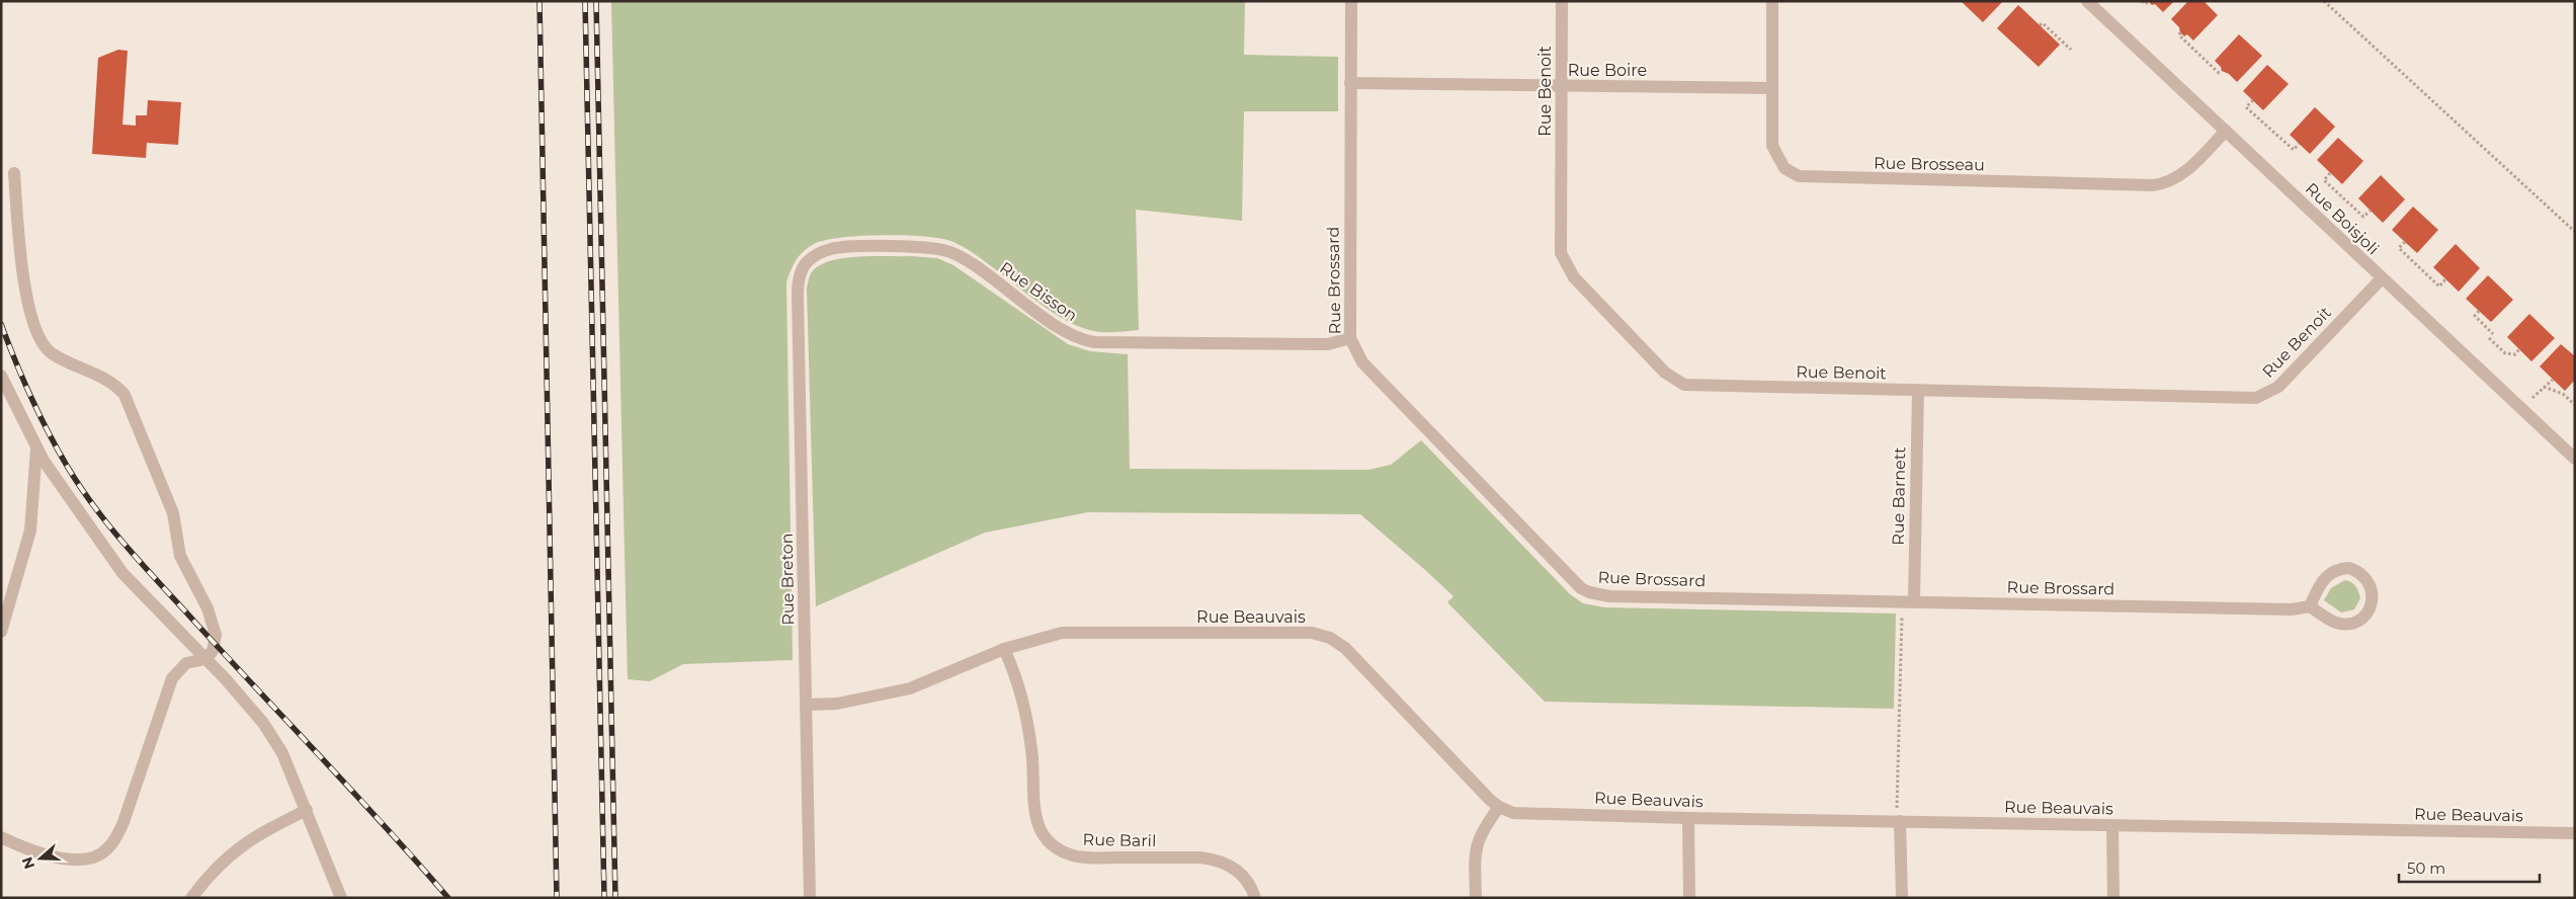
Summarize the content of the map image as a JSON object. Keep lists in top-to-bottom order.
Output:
{
  "streets": {
    "street": [
      "Rue Boire",
      "Rue Benoit",
      "Rue Brosseau",
      "Rue Boisjoli",
      "Rue Brossard",
      "Rue Bisson",
      "Rue Barnett",
      "Rue Breton",
      "Rue Beauvais",
      "Rue Baril"
    ]
  },
  "crossings": [
    ["Rue Boire", "Rue Benoit"],
    ["Rue Boire", "Rue Brosseau"],
    ["Rue Boire", "Rue Brossard"],
    ["Rue Benoit", "Rue Boisjoli"],
    ["Rue Benoit", "Rue Barnett"],
    ["Rue Brosseau", "Rue Boisjoli"],
    ["Rue Brossard", "Rue Bisson"],
    ["Rue Brossard", "Rue Barnett"],
    ["Rue Bisson", "Rue Breton"],
    ["Rue Breton", "Rue Beauvais"],
    ["Rue Beauvais", "Rue Baril"]
  ],
  "scale_bar": "50 m",
  "north": "left"
}
